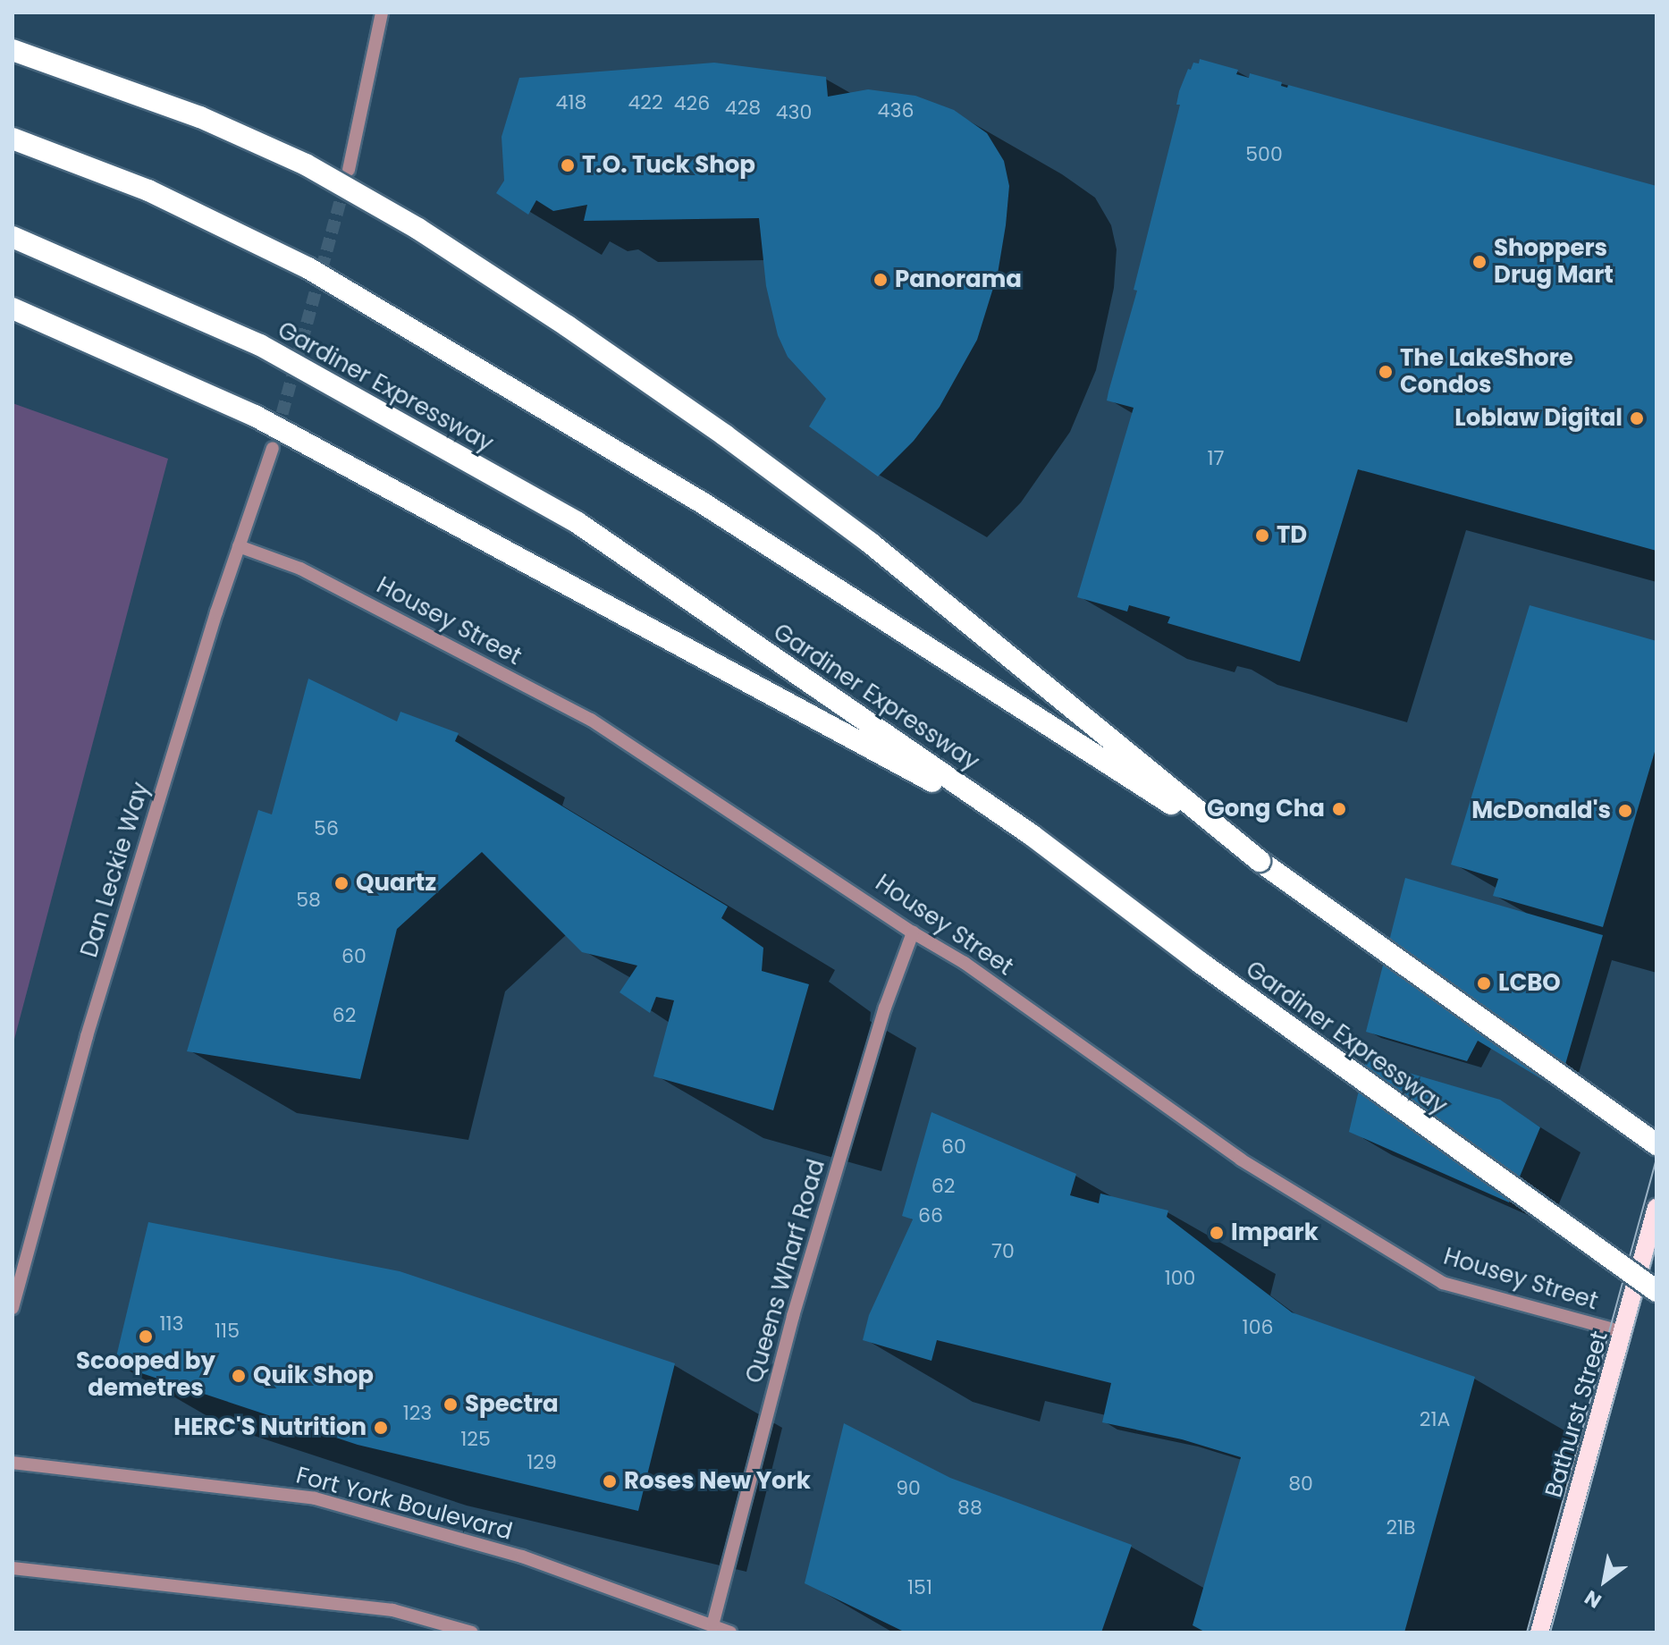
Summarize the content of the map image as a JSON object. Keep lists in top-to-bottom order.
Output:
{
  "streets": {
    "highway": ["Gardiner Expressway"],
    "main road": ["Bathurst Street"],
    "street": [
      "Housey Street",
      "Dan Leckie Way",
      "Queens Wharf Road",
      "Fort York Boulevard"
    ]
  },
  "crossings": [
    ["Housey Street", "Dan Leckie Way"],
    ["Housey Street", "Queens Wharf Road"],
    ["Housey Street", "Bathurst Street"],
    ["Queens Wharf Road", "Fort York Boulevard"]
  ],
  "places": [
    "T.O. Tuck Shop",
    "Shoppers Drug Mart",
    "Panorama",
    "The LakeShore Condos",
    "Loblaw Digital",
    "TD",
    "Gong Cha",
    "McDonald's",
    "Quartz",
    "LCBO",
    "Impark",
    "Scooped by demetres",
    "Quik Shop",
    "Spectra",
    "HERC'S Nutrition",
    "Roses New York"
  ],
  "house_numbers": [
    "418",
    "422",
    "426",
    "428",
    "436",
    "430",
    "500",
    "17",
    "56",
    "58",
    "60",
    "62",
    "60",
    "62",
    "66",
    "70",
    "100",
    "113",
    "106",
    "115",
    "123",
    "21A",
    "125",
    "129",
    "80",
    "90",
    "88",
    "21B",
    "151"
  ],
  "north": "bottom left"
}
